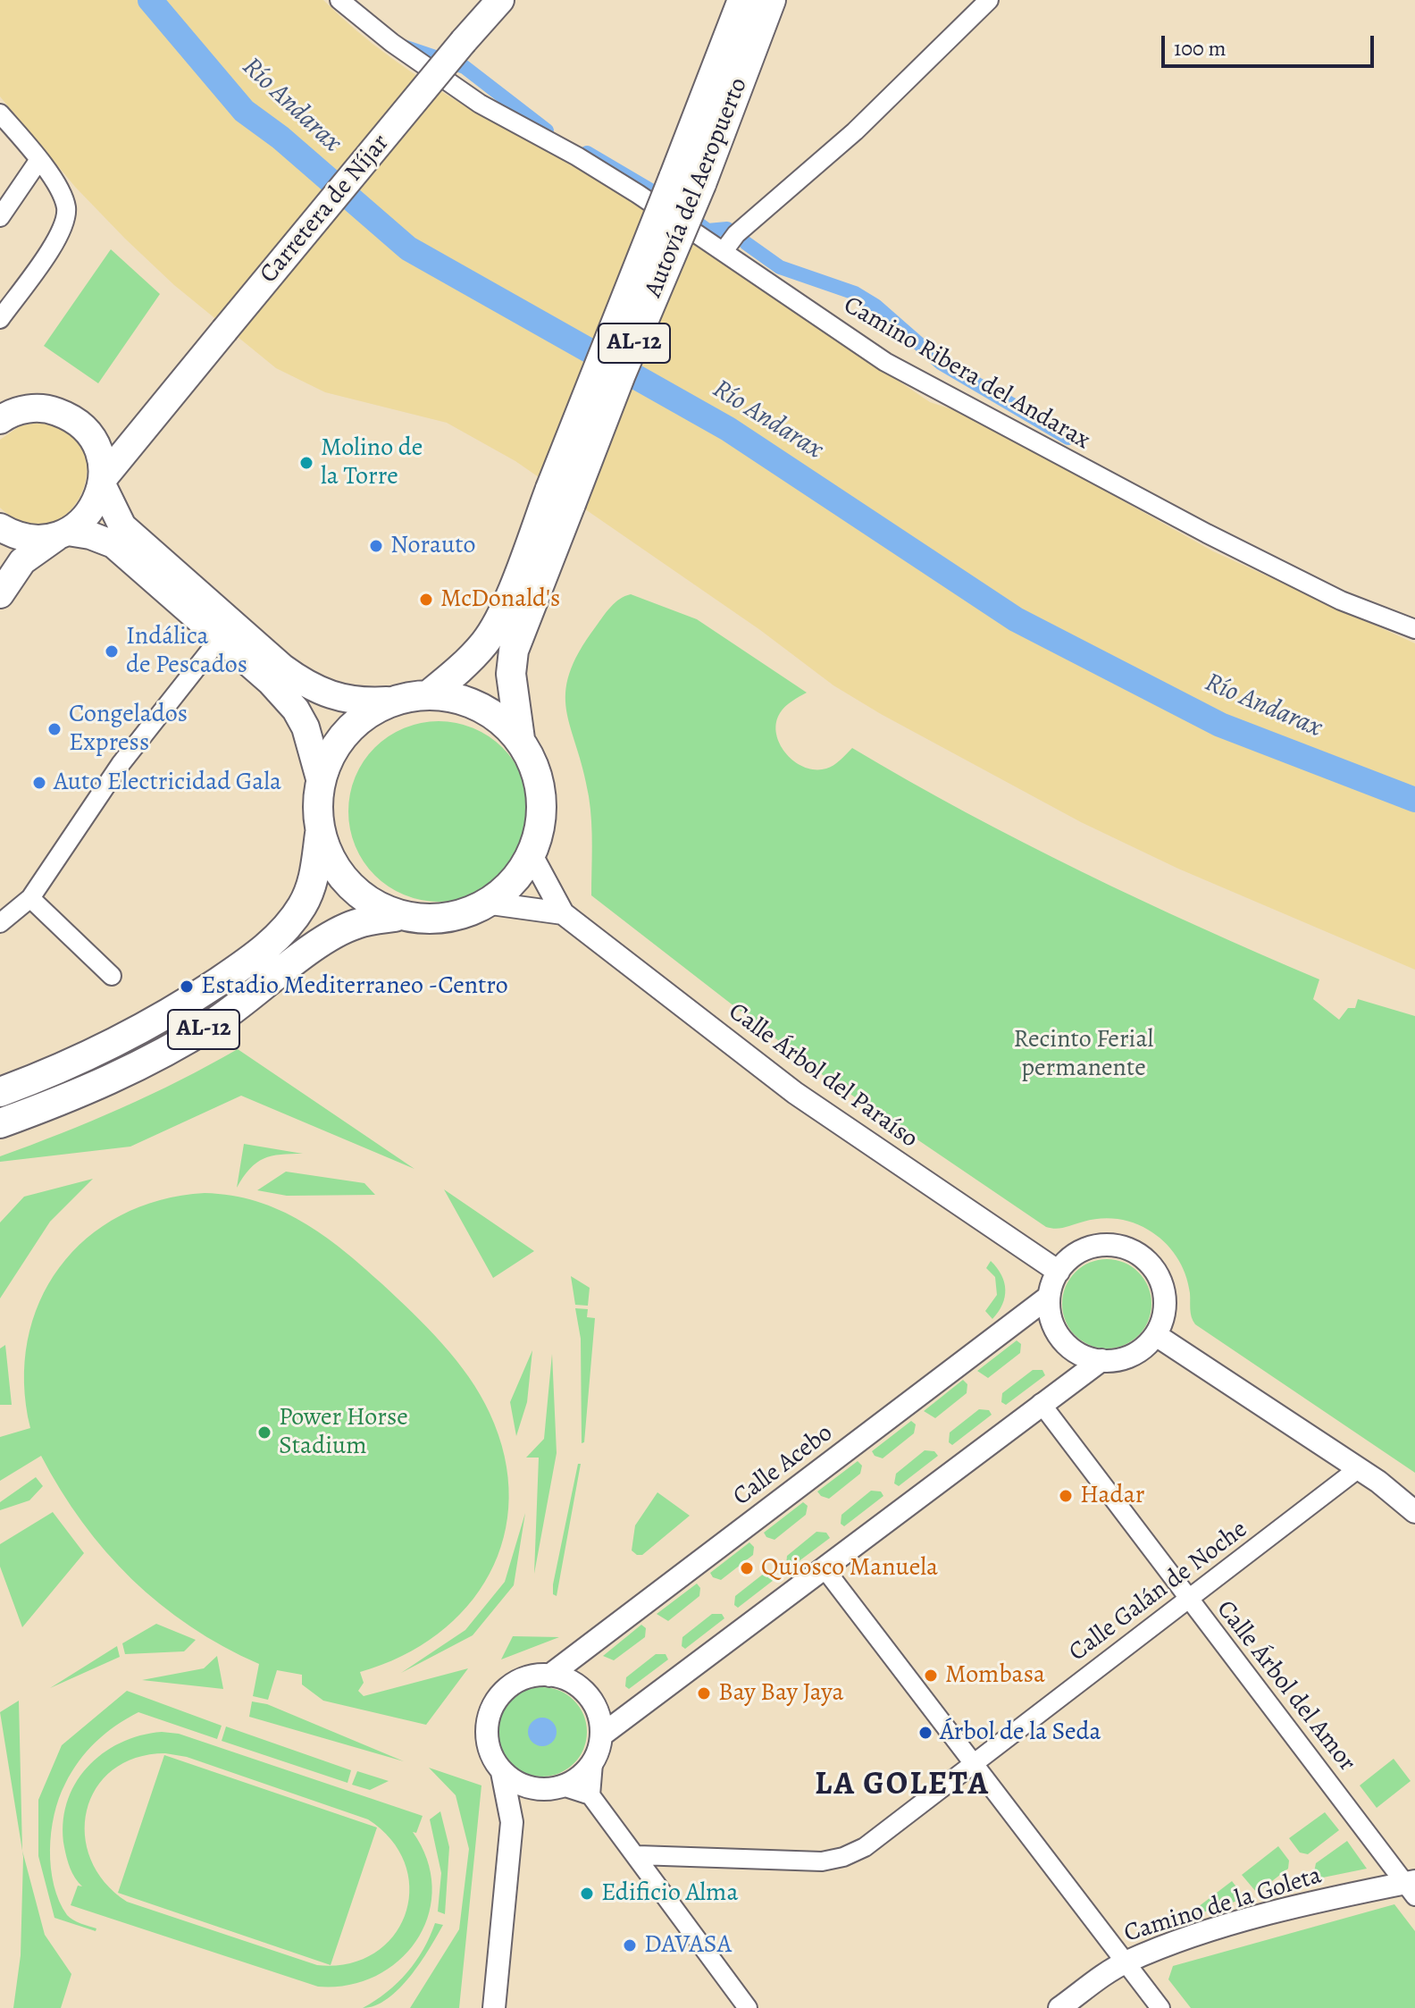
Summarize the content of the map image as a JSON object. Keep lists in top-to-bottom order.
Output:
{
  "streets": {
    "highway": ["Autovía del Aeropuerto", "AL-12"],
    "main road": ["Carretera de Níjar"],
    "street": [
      "Camino Ribera del Andarax",
      "Calle Árbol del Paraíso",
      "Calle Acebo",
      "Calle Galán de Noche",
      "Calle Árbol del Amor",
      "Camino de la Goleta"
    ]
  },
  "crossings": [
    ["Autovía del Aeropuerto", "AL-12"],
    ["Calle Árbol del Paraíso", "Calle Acebo"],
    ["Calle Galán de Noche", "Calle Árbol del Amor"],
    ["Calle Árbol del Amor", "Camino de la Goleta"]
  ],
  "districts": ["LA GOLETA"],
  "water": ["Río Andarax"],
  "parks": ["Recinto Ferial permanente"],
  "places": [
    "Molino de la Torre",
    "Norauto",
    "McDonald's",
    "Indálica de Pescados",
    "Congelados Express",
    "Auto Electricidad Gala",
    "Estadio Mediterraneo -Centro",
    "Power Horse Stadium",
    "Hadar",
    "Quiosco Manuela",
    "Mombasa",
    "Bay Bay Jaya",
    "Árbol de la Seda",
    "Edificio Alma",
    "DAVASA"
  ],
  "scale_bar": "100 m"
}
